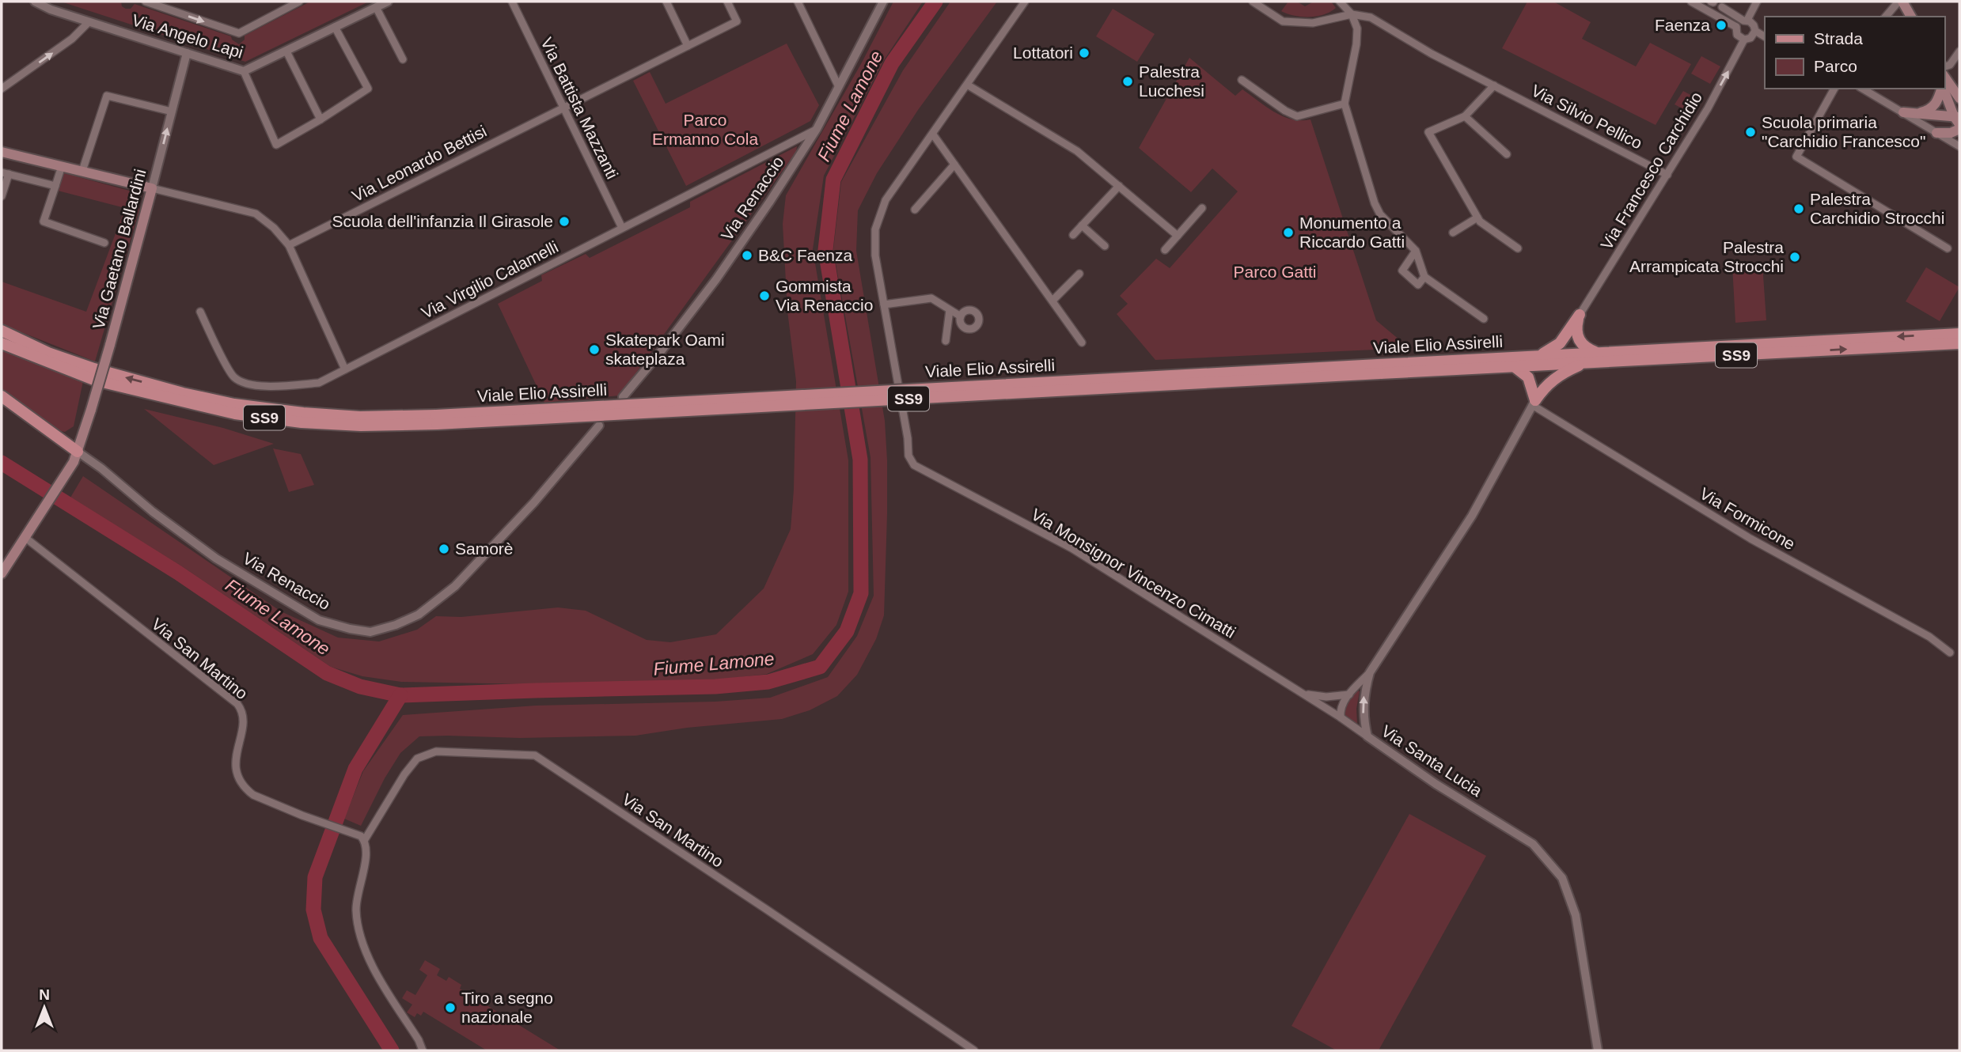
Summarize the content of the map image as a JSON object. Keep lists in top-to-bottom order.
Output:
{
  "streets": {
    "main road": ["Via Gaetano Ballardini", "Viale Elio Assirelli", "SS9"],
    "street": [
      "Via Angelo Lapi",
      "Via Battista Mazzanti",
      "Via Silvio Pellico",
      "Via Leonardo Bettisi",
      "Via Francesco Carchidio",
      "Via Renaccio",
      "Via Virgilio Calamelli",
      "Via Formicone",
      "Via Monsignor Vincenzo Cimatti",
      "Via San Martino",
      "Via Santa Lucia"
    ]
  },
  "crossings": [
    ["Via Angelo Lapi", "Via Gaetano Ballardini"],
    ["Via Battista Mazzanti", "Via Leonardo Bettisi"],
    ["Via Battista Mazzanti", "Via Virgilio Calamelli"],
    ["Via Silvio Pellico", "Via Francesco Carchidio"],
    ["Via Renaccio", "Via Gaetano Ballardini"],
    ["Via Renaccio", "Via Virgilio Calamelli"],
    ["Via Gaetano Ballardini", "Via San Martino"],
    ["Via Formicone", "Via Santa Lucia"],
    ["Via Monsignor Vincenzo Cimatti", "Via Santa Lucia"]
  ],
  "one_way": ["Via Francesco Carchidio"],
  "water": ["Fiume Lamone"],
  "parks": ["Parco Ermanno Cola", "Parco Gatti"],
  "places": [
    "Faenza",
    "Lottatori",
    "Palestra Lucchesi",
    "Scuola primaria \"Carchidio Francesco\"",
    "Palestra Carchidio Strocchi",
    "Scuola dell'infanzia Il Girasole",
    "Monumento a Riccardo Gatti",
    "B&C Faenza",
    "Palestra Arrampicata Strocchi",
    "Gommista Via Renaccio",
    "Skatepark Oami skateplaza",
    "Samorè",
    "Tiro a segno nazionale"
  ],
  "legend": ["Strada", "Parco"],
  "north": "top"
}
